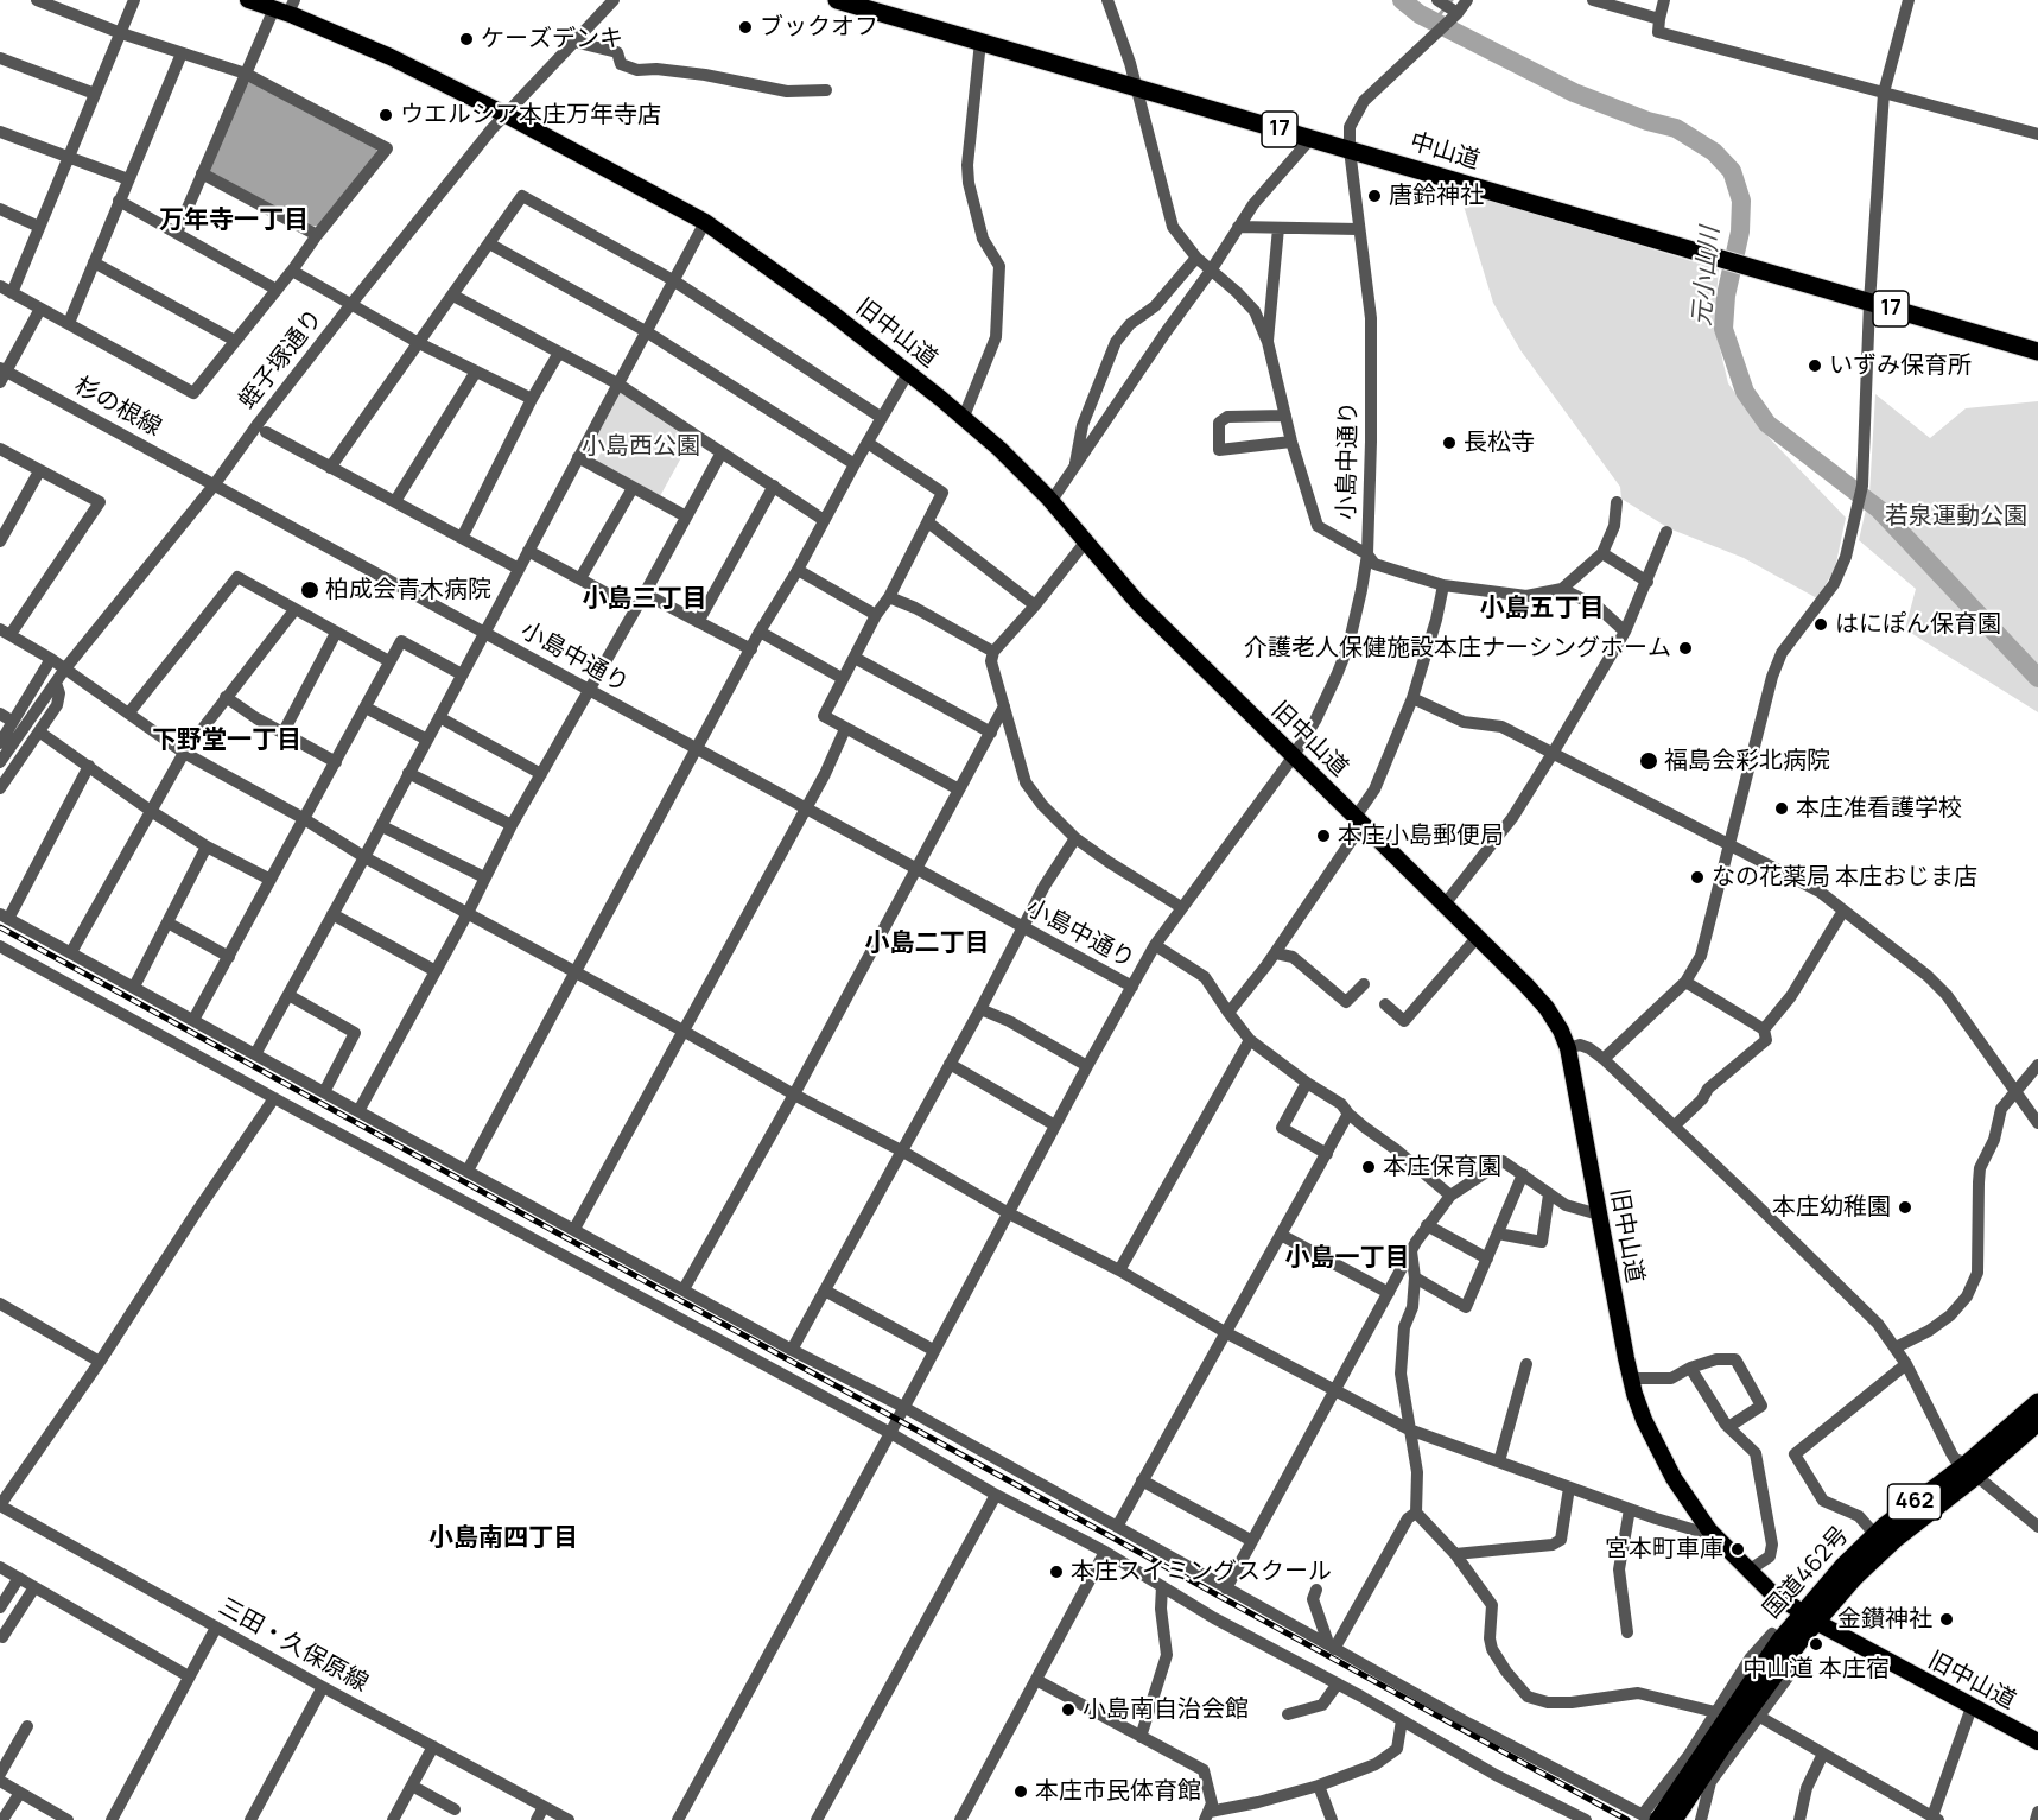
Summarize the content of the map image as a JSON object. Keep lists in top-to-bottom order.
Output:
{
  "streets": {
    "highway": [
      "17",
      "中山道",
      "462",
      "国道462号"
    ],
    "main road": ["旧中山道"],
    "street": [
      "蛭子塚通り",
      "杉の根線",
      "小島中通り",
      "三田・久保原線"
    ]
  },
  "crossings": [
    ["中山道", "小島中通り"],
    ["旧中山道", "蛭子塚通り"],
    ["旧中山道", "小島中通り"],
    ["旧中山道", "国道462号"],
    ["蛭子塚通り", "杉の根線"],
    ["蛭子塚通り", "小島中通り"],
    ["杉の根線", "小島中通り"]
  ],
  "districts": [
    "万年寺一丁目",
    "小島三丁目",
    "小島五丁目",
    "下野堂一丁目",
    "小島二丁目",
    "小島一丁目",
    "小島南四丁目"
  ],
  "water": ["元小山川"],
  "parks": ["小島西公園", "若泉運動公園"],
  "places": [
    "ブックオフ",
    "ケーズデンキ",
    "ウエルシア本庄万年寺店",
    "唐鈴神社",
    "いずみ保育所",
    "長松寺",
    "柏成会青木病院",
    "はにぽん保育園",
    "介護老人保健施設本庄ナーシングホーム",
    "福島会彩北病院",
    "本庄准看護学校",
    "本庄小島郵便局",
    "なの花薬局 本庄おじま店",
    "本庄保育園",
    "本庄幼稚園",
    "宮本町車庫",
    "本庄スイミングスクール",
    "金鑚神社",
    "中山道 本庄宿",
    "小島南自治会館",
    "本庄市民体育館"
  ]
}
